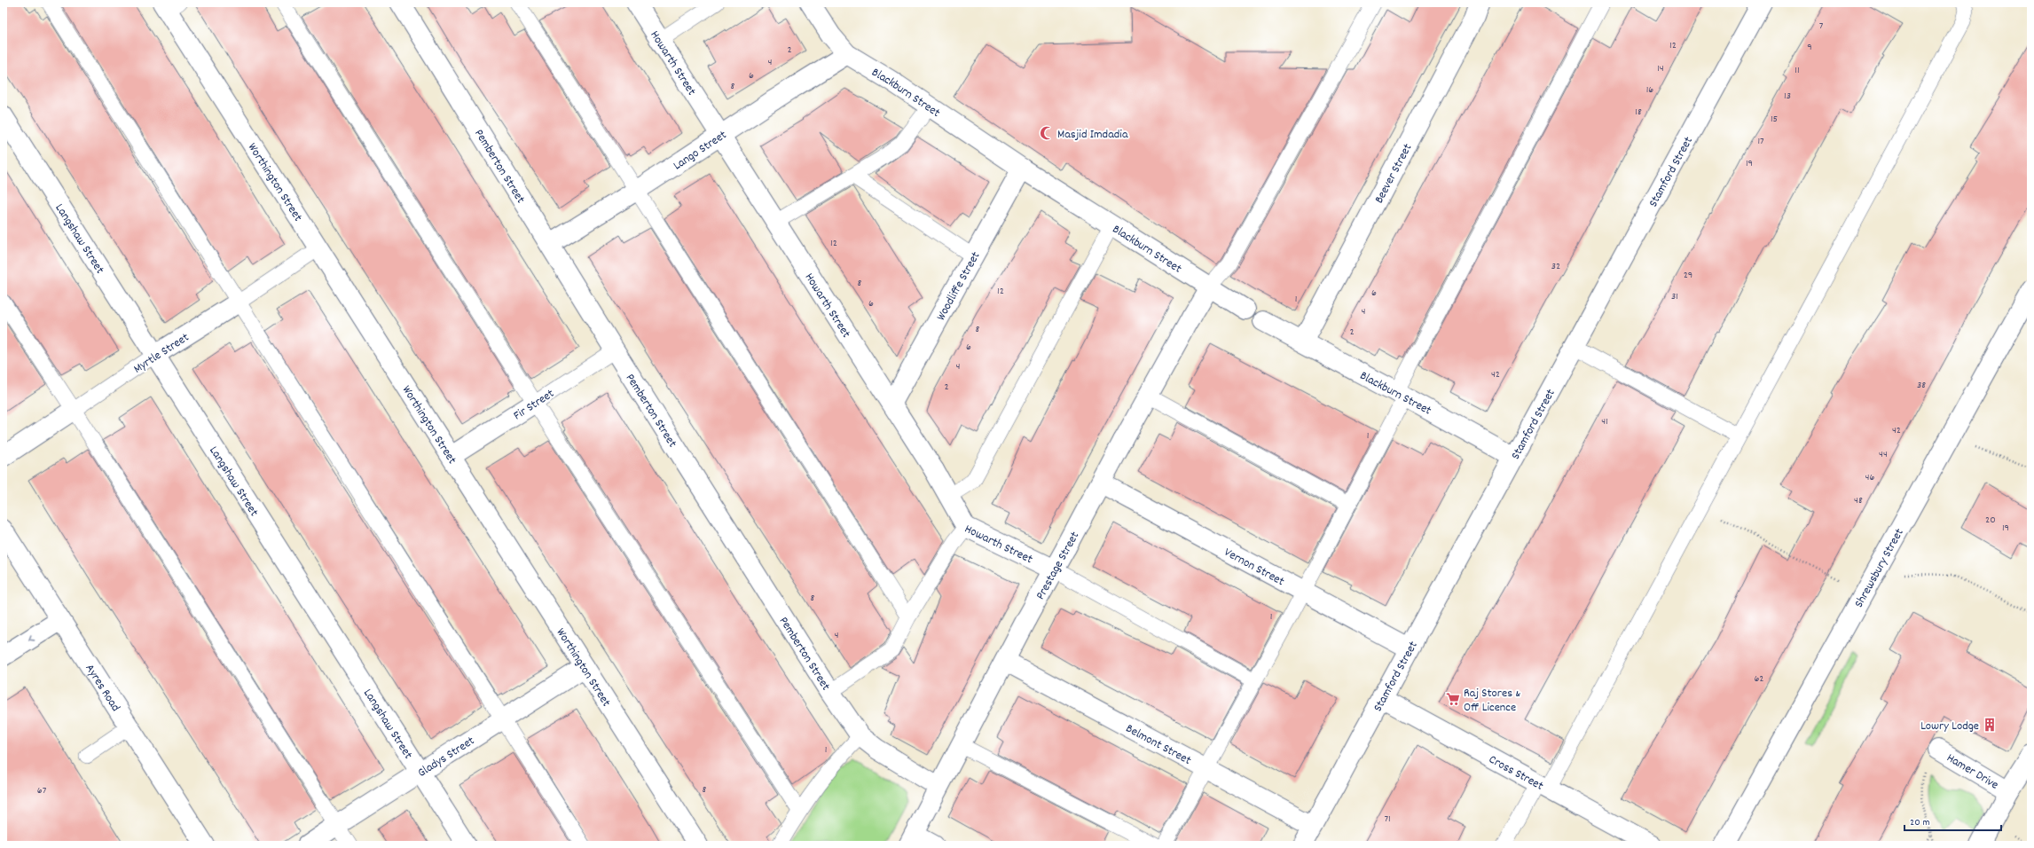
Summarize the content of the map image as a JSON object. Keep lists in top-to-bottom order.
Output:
{
  "streets": {
    "street": [
      "Howarth Street",
      "Blackburn Street",
      "Lango Street",
      "Pemberton Street",
      "Stamford Street",
      "Beever Street",
      "Worthington Street",
      "Langshaw Street",
      "Woodliffe Street",
      "Myrtle Street",
      "Fir Street",
      "Prestage Street",
      "Vernon Street",
      "Shrewsbury Street",
      "Ayres Road",
      "Belmont Street",
      "Gladys Street",
      "Hamer Drive",
      "Cross Street"
    ]
  },
  "crossings": [
    ["Howarth Street", "Lango Street"],
    ["Howarth Street", "Woodliffe Street"],
    ["Howarth Street", "Prestage Street"],
    ["Blackburn Street", "Lango Street"],
    ["Blackburn Street", "Stamford Street"],
    ["Blackburn Street", "Beever Street"],
    ["Blackburn Street", "Woodliffe Street"],
    ["Blackburn Street", "Prestage Street"],
    ["Lango Street", "Pemberton Street"],
    ["Pemberton Street", "Fir Street"],
    ["Pemberton Street", "Prestage Street"],
    ["Stamford Street", "Vernon Street"],
    ["Stamford Street", "Belmont Street"],
    ["Stamford Street", "Cross Street"],
    ["Worthington Street", "Myrtle Street"],
    ["Worthington Street", "Fir Street"],
    ["Worthington Street", "Gladys Street"],
    ["Langshaw Street", "Myrtle Street"],
    ["Langshaw Street", "Gladys Street"],
    ["Prestage Street", "Vernon Street"],
    ["Prestage Street", "Belmont Street"]
  ],
  "places": {
    "mosque": ["Masjid Imdadia"],
    "supermarket": ["Raj Stores & Off Licence"],
    "building": ["Lowry Lodge"]
  },
  "house_numbers": [
    "7",
    "12",
    "9",
    "2",
    "4",
    "14",
    "11",
    "6",
    "8",
    "16",
    "13",
    "18",
    "15",
    "17",
    "19",
    "12",
    "32",
    "29",
    "8",
    "12",
    "6",
    "31",
    "1",
    "6",
    "4",
    "8",
    "2",
    "6",
    "4",
    "42",
    "38",
    "2",
    "41",
    "42",
    "1",
    "44",
    "46",
    "48",
    "20",
    "19",
    "8",
    "1",
    "4",
    "62",
    "1",
    "8",
    "67",
    "71"
  ],
  "scale_bar": "20 m"
}
